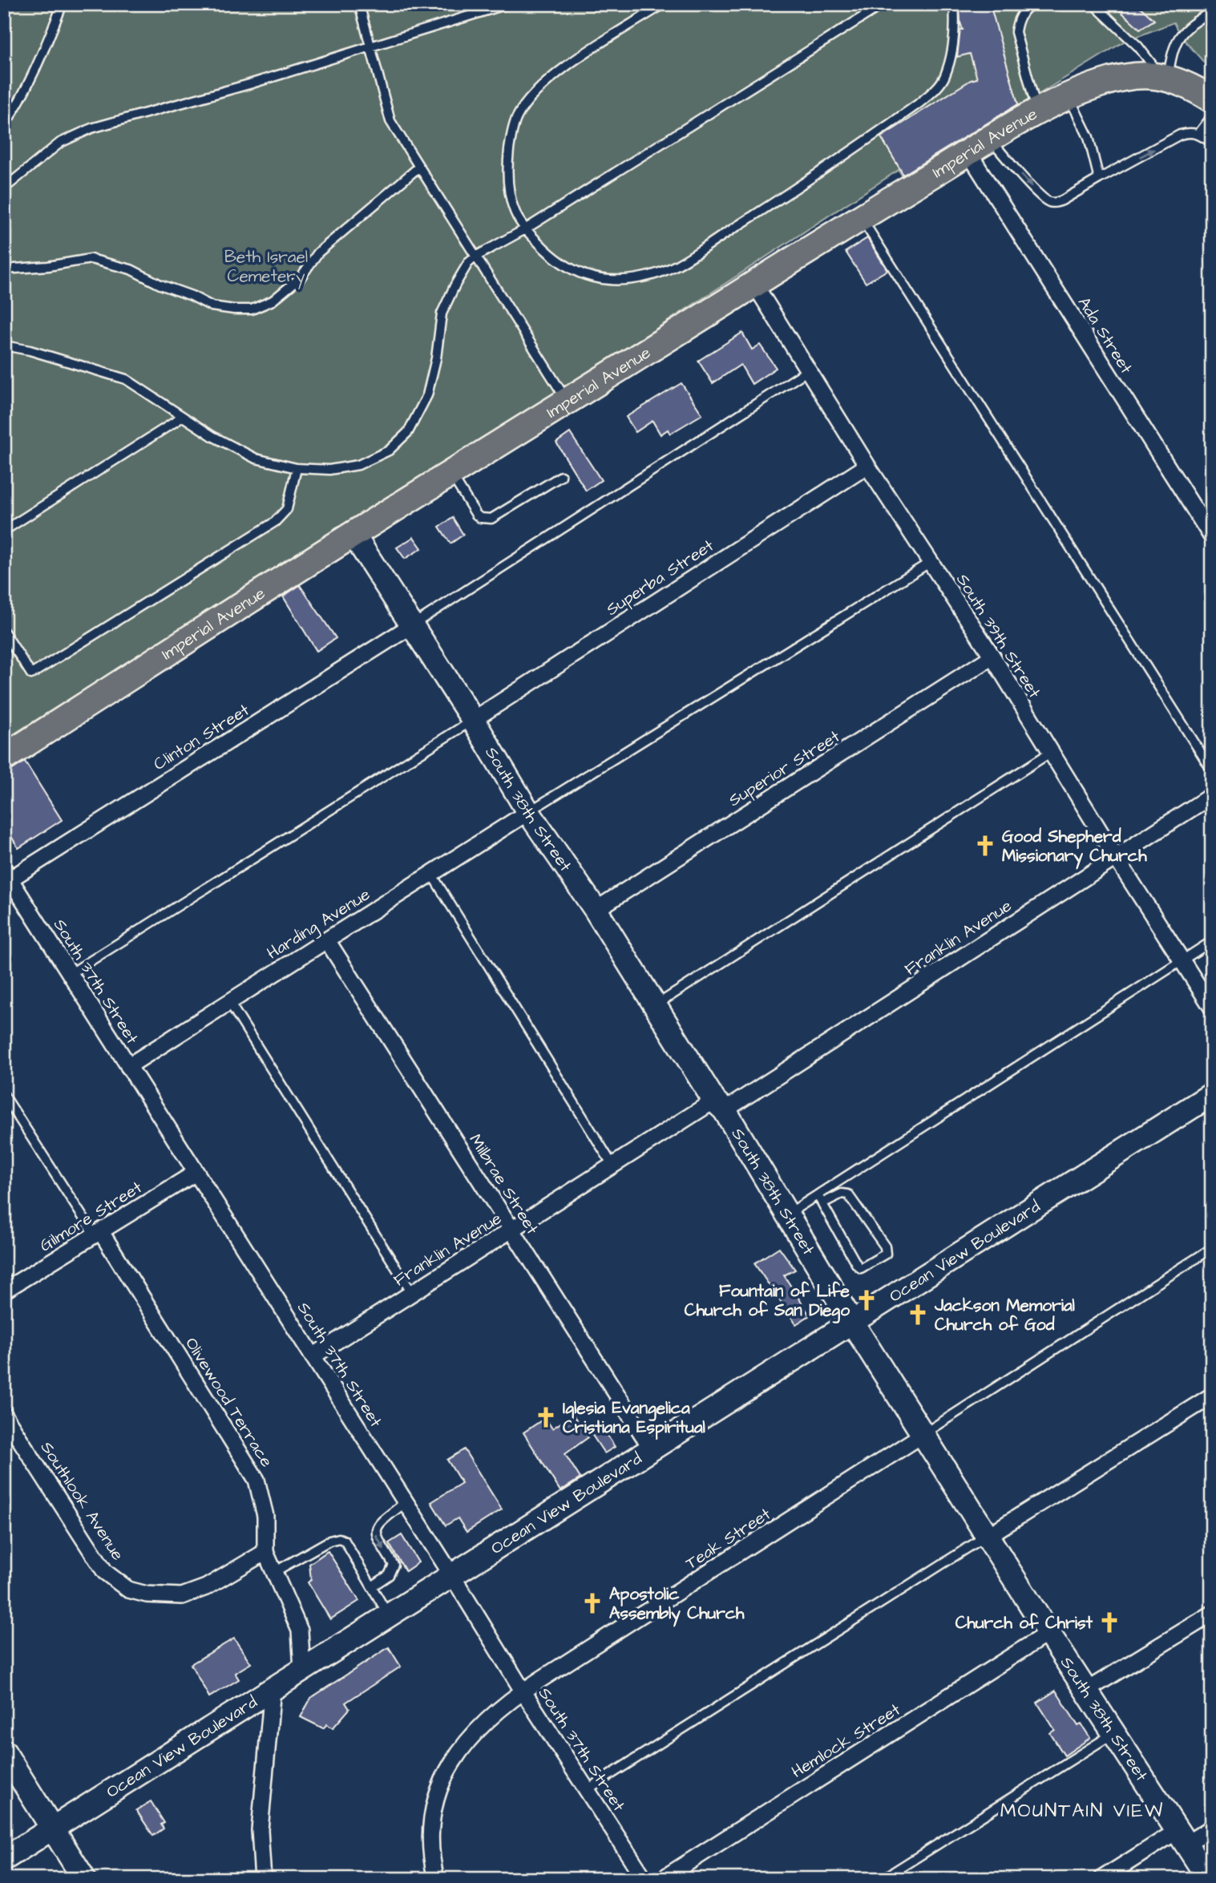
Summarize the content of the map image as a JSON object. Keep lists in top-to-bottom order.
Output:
{
  "streets": {
    "main road": ["Imperial Avenue", "South 38th Street", "Ocean View Boulevard"],
    "street": [
      "Ada Street",
      "Superba Street",
      "South 39th Street",
      "Clinton Street",
      "Superior Street",
      "Harding Avenue",
      "Franklin Avenue",
      "South 37th Street",
      "Milbrae Street",
      "Gilmore Street",
      "Olivewood Terrace",
      "Southlook Avenue",
      "Teak Street",
      "Hemlock Street"
    ]
  },
  "crossings": [
    ["Imperial Avenue", "Ada Street"],
    ["Imperial Avenue", "South 39th Street"],
    ["Imperial Avenue", "South 38th Street"],
    ["Superba Street", "South 39th Street"],
    ["Superba Street", "South 38th Street"],
    ["South 39th Street", "Superior Street"],
    ["South 39th Street", "Franklin Avenue"],
    ["Clinton Street", "South 38th Street"],
    ["Clinton Street", "South 37th Street"],
    ["Superior Street", "South 38th Street"],
    ["South 38th Street", "Harding Avenue"],
    ["South 38th Street", "Franklin Avenue"],
    ["South 38th Street", "Ocean View Boulevard"],
    ["South 38th Street", "Teak Street"],
    ["South 38th Street", "Hemlock Street"],
    ["Harding Avenue", "South 37th Street"],
    ["Harding Avenue", "Milbrae Street"],
    ["Franklin Avenue", "South 37th Street"],
    ["Franklin Avenue", "Milbrae Street"],
    ["South 37th Street", "Gilmore Street"],
    ["South 37th Street", "Ocean View Boulevard"],
    ["South 37th Street", "Teak Street"],
    ["Milbrae Street", "Ocean View Boulevard"],
    ["Gilmore Street", "Olivewood Terrace"],
    ["Ocean View Boulevard", "Olivewood Terrace"],
    ["Olivewood Terrace", "Southlook Avenue"]
  ],
  "districts": ["MOUNTAIN VIEW"],
  "parks": ["Beth Israel Cemetery"],
  "places": {
    "church": [
      "Good Shepherd Missionary Church",
      "Fountain of Life Church of San Diego",
      "Jackson Memorial Church of God",
      "Iglesia Evangelica Cristiana Espiritual",
      "Apostolic Assembly Church",
      "Church of Christ"
    ]
  }
}
